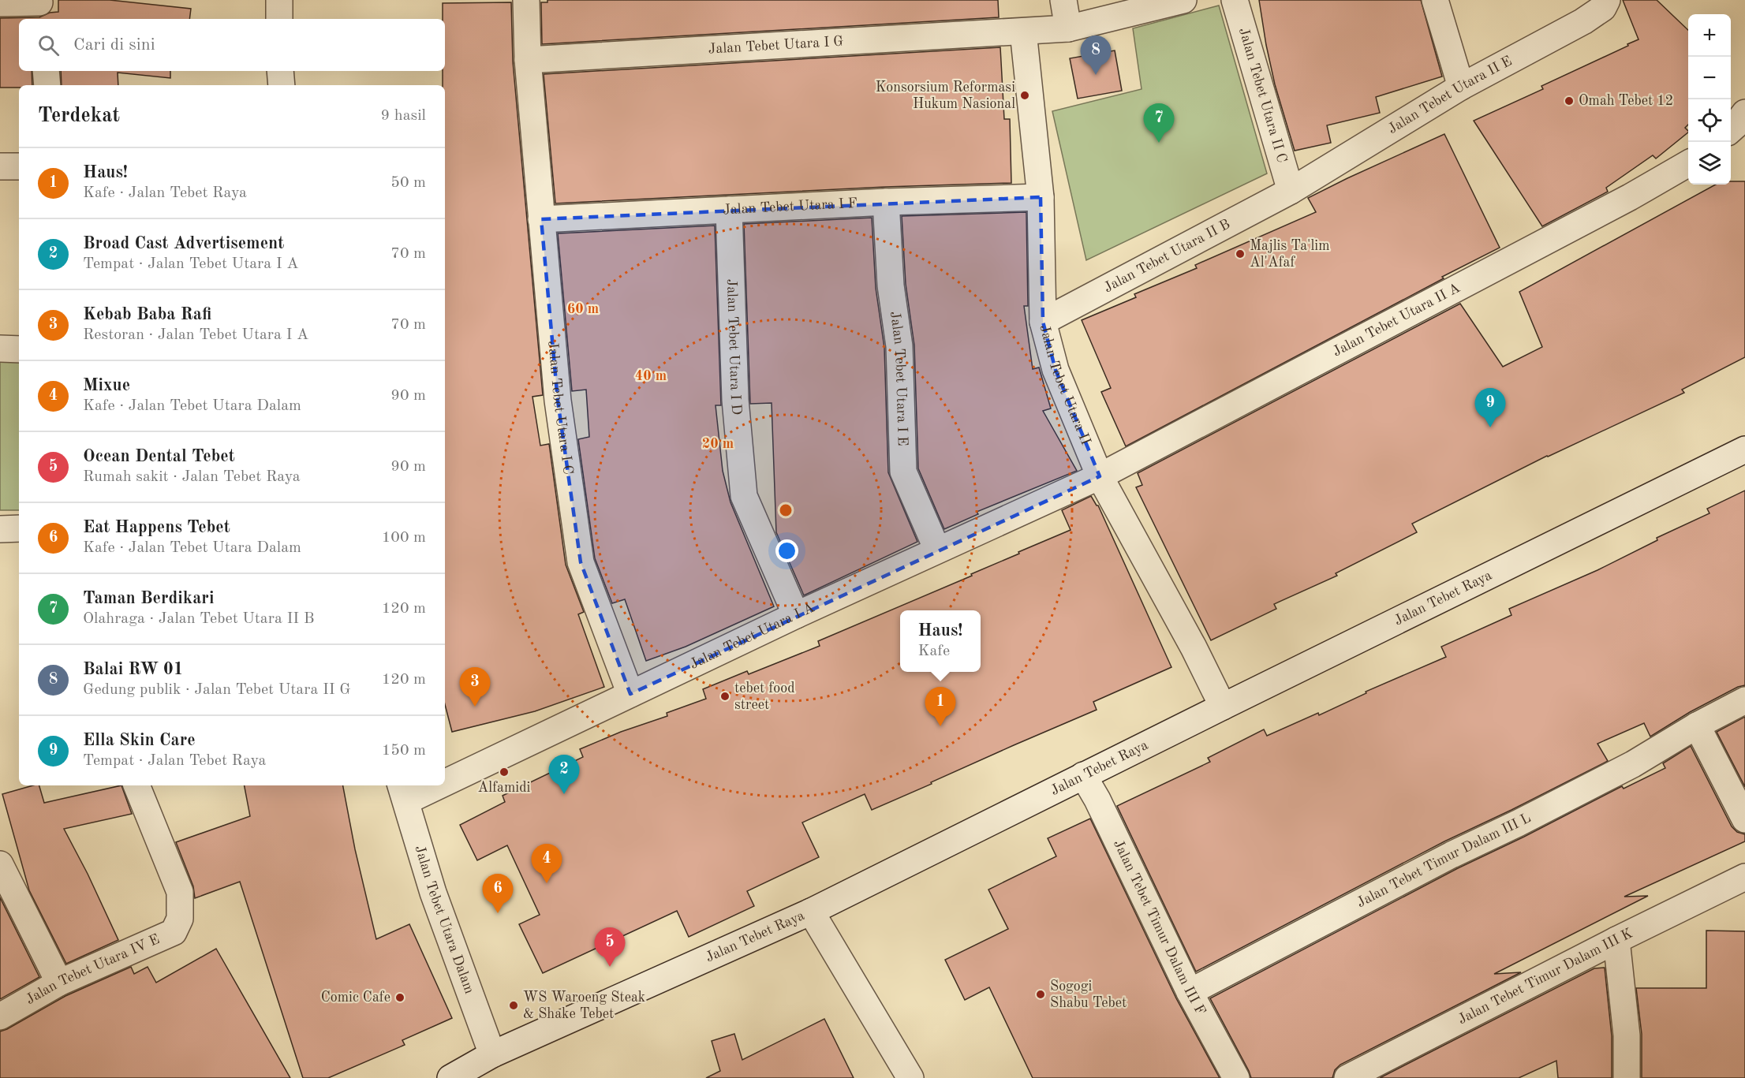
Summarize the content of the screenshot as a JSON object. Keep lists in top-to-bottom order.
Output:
{
  "streets": {
    "street": [
      "Jalan Tebet Utara I G",
      "Jalan Tebet Utara II C",
      "Jalan Tebet Utara II E",
      "Jalan Tebet Utara I F",
      "Jalan Tebet Utara II B",
      "Jalan Tebet Utara II A",
      "Jalan Tebet Utara I D",
      "Jalan Tebet Utara I E",
      "Jalan Tebet Utara II",
      "Jalan Tebet Utara I C",
      "Jalan Tebet Raya",
      "Jalan Tebet Utara I A",
      "Jalan Tebet Timur Dalam III L",
      "Jalan Tebet Utara Dalam",
      "Jalan Tebet Timur Dalam III F",
      "Jalan Tebet Utara IV E",
      "Jalan Tebet Timur Dalam III K"
    ]
  },
  "crossings": [
    ["Jalan Tebet Utara I G", "Jalan Tebet Utara II"],
    ["Jalan Tebet Utara I G", "Jalan Tebet Utara I C"],
    ["Jalan Tebet Utara II C", "Jalan Tebet Utara II E"],
    ["Jalan Tebet Utara II C", "Jalan Tebet Utara II B"],
    ["Jalan Tebet Utara II E", "Jalan Tebet Utara II B"],
    ["Jalan Tebet Utara I F", "Jalan Tebet Utara I D"],
    ["Jalan Tebet Utara I F", "Jalan Tebet Utara I E"],
    ["Jalan Tebet Utara I F", "Jalan Tebet Utara II"],
    ["Jalan Tebet Utara I F", "Jalan Tebet Utara I C"],
    ["Jalan Tebet Utara II B", "Jalan Tebet Utara II"],
    ["Jalan Tebet Utara II A", "Jalan Tebet Utara II"],
    ["Jalan Tebet Utara II A", "Jalan Tebet Utara I A"],
    ["Jalan Tebet Utara I D", "Jalan Tebet Utara I A"],
    ["Jalan Tebet Utara I E", "Jalan Tebet Utara I A"],
    ["Jalan Tebet Utara II", "Jalan Tebet Raya"],
    ["Jalan Tebet Utara II", "Jalan Tebet Utara I A"],
    ["Jalan Tebet Utara I C", "Jalan Tebet Utara I A"],
    ["Jalan Tebet Raya", "Jalan Tebet Utara Dalam"],
    ["Jalan Tebet Raya", "Jalan Tebet Timur Dalam III F"],
    ["Jalan Tebet Utara I A", "Jalan Tebet Utara Dalam"],
    ["Jalan Tebet Timur Dalam III L", "Jalan Tebet Timur Dalam III F"]
  ],
  "places": [
    "Konsorsium Reformasi Hukum Nasional",
    "Omah Tebet 12",
    "Majlis Ta'lim Al'Afaf",
    "tebet food street",
    "Alfamidi",
    "Sogogi Shabu Tebet",
    "Comic Cafe",
    "WS Waroeng Steak & Shake Tebet"
  ],
  "page": {
    "map_buttons": ["+", "−"],
    "search": "Cari di sini",
    "pins": [
      "8",
      "7",
      "9",
      "3",
      "1",
      "2",
      "4",
      "6",
      "5"
    ],
    "heading": ["Terdekat", "9 hasil"],
    "list": [
      {
        "mark": "1",
        "name": "Haus!",
        "note": "Kafe · Jalan Tebet Raya",
        "value": "50 m"
      },
      {
        "mark": "2",
        "name": "Broad Cast Advertisement",
        "note": "Tempat · Jalan Tebet Utara I A",
        "value": "70 m"
      },
      {
        "mark": "3",
        "name": "Kebab Baba Rafi",
        "note": "Restoran · Jalan Tebet Utara I A",
        "value": "70 m"
      },
      {
        "mark": "4",
        "name": "Mixue",
        "note": "Kafe · Jalan Tebet Utara Dalam",
        "value": "90 m"
      },
      {
        "mark": "5",
        "name": "Ocean Dental Tebet",
        "note": "Rumah sakit · Jalan Tebet Raya",
        "value": "90 m"
      },
      {
        "mark": "6",
        "name": "Eat Happens Tebet",
        "note": "Kafe · Jalan Tebet Utara Dalam",
        "value": "100 m"
      },
      {
        "mark": "7",
        "name": "Taman Berdikari",
        "note": "Olahraga · Jalan Tebet Utara II B",
        "value": "120 m"
      },
      {
        "mark": "8",
        "name": "Balai RW 01",
        "note": "Gedung publik · Jalan Tebet Utara II G",
        "value": "120 m"
      },
      {
        "mark": "9",
        "name": "Ella Skin Care",
        "note": "Tempat · Jalan Tebet Raya",
        "value": "150 m"
      }
    ],
    "popup": ["Haus!", "Kafe"]
  },
  "rings": ["60 m", "40 m", "20 m"]
}
